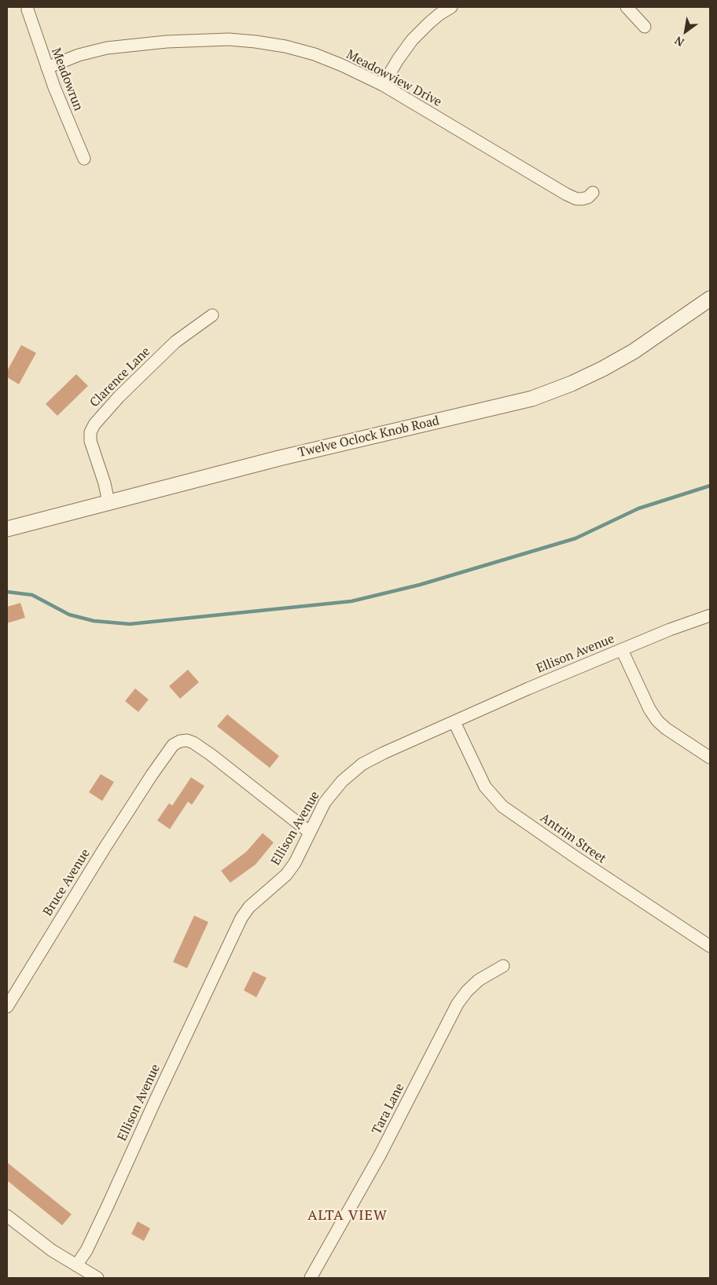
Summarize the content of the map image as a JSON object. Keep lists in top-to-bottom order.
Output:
{
  "streets": {
    "street": [
      "Meadowview Drive",
      "Meadowrun",
      "Clarence Lane",
      "Twelve Oclock Knob Road",
      "Ellison Avenue",
      "Antrim Street",
      "Bruce Avenue",
      "Tara Lane"
    ]
  },
  "crossings": [
    ["Meadowview Drive", "Meadowrun"],
    ["Clarence Lane", "Twelve Oclock Knob Road"],
    ["Ellison Avenue", "Antrim Street"],
    ["Ellison Avenue", "Bruce Avenue"]
  ],
  "districts": ["ALTA VIEW"],
  "north": "bottom left"
}
